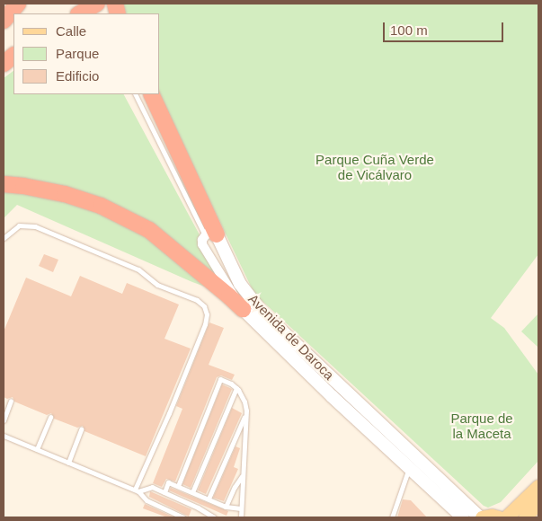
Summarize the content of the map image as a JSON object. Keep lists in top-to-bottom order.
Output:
{
  "streets": {
    "main road": ["Avenida de Daroca"]
  },
  "parks": ["Parque Cuña Verde de Vicálvaro", "Parque de la Maceta"],
  "legend": ["Calle", "Parque", "Edificio"],
  "scale_bar": "100 m"
}
